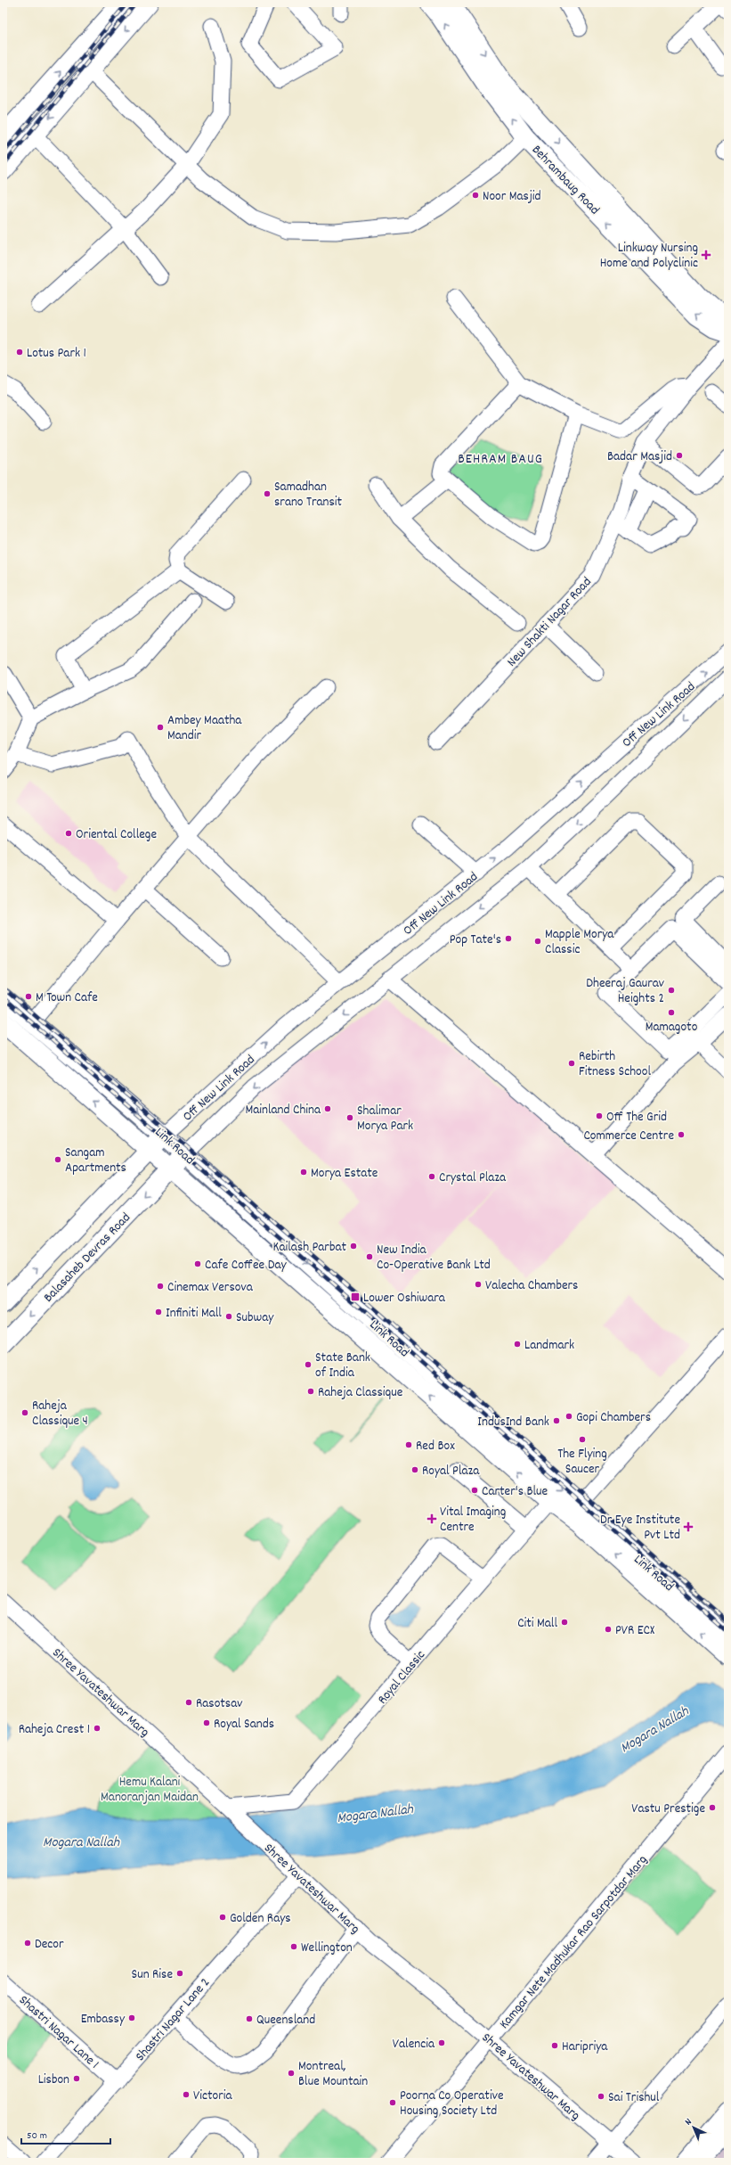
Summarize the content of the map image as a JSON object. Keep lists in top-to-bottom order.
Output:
{
  "streets": {
    "main road": [
      "Behrambaug Road",
      "Off New Link Road",
      "Link Road",
      "Balasaheb Devras Road"
    ],
    "street": [
      "New Shakti Nagar Road",
      "Royal Classic",
      "Shree Yavateshwar Marg",
      "Kamgar Nete Madhukar Rao Sarpotdar Marg",
      "Shastri Nagar Lane 2",
      "Shastri Nagar Lane 1"
    ]
  },
  "crossings": [
    ["Off New Link Road", "Link Road"],
    ["Off New Link Road", "Balasaheb Devras Road"],
    ["Link Road", "Balasaheb Devras Road"],
    ["Link Road", "Royal Classic"],
    ["Royal Classic", "Shree Yavateshwar Marg"],
    ["Shree Yavateshwar Marg", "Kamgar Nete Madhukar Rao Sarpotdar Marg"],
    ["Shree Yavateshwar Marg", "Shastri Nagar Lane 2"],
    ["Shastri Nagar Lane 2", "Shastri Nagar Lane 1"]
  ],
  "districts": ["BEHRAM BAUG"],
  "water": ["Mogara Nallah"],
  "parks": ["Hemu Kalani Manoranjan Maidan"],
  "places": {
    "other": [
      "Noor Masjid",
      "Lotus Park 1",
      "Badar Masjid",
      "Samadhan srano Transit",
      "Ambey Maatha Mandir",
      "Oriental College",
      "Pop Tate's",
      "Mapple Morya Classic",
      "Dheeraj Gaurav Heights 2",
      "M Town Cafe",
      "Mamagoto",
      "Rebirth Fitness School",
      "Mainland China",
      "Off The Grid",
      "Shalimar Morya Park",
      "Commerce Centre",
      "Sangam Apartments",
      "Morya Estate",
      "Crystal Plaza",
      "Kailash Parbat",
      "New India Co-Operative Bank Ltd",
      "Cafe Coffee Day",
      "Valecha Chambers",
      "Cinemax Versova",
      "Infiniti Mall",
      "Subway",
      "Landmark",
      "State Bank of India",
      "Raheja Classique",
      "Raheja Classique 4",
      "Gopi Chambers",
      "IndusInd Bank",
      "The Flying Saucer",
      "Red Box",
      "Royal Plaza",
      "Carter's Blue",
      "Citi Mall",
      "PVR ECX",
      "Rasotsav",
      "Royal Sands",
      "Raheja Crest 1",
      "Vastu Prestige",
      "Golden Rays",
      "Decor",
      "Wellington",
      "Sun Rise",
      "Embassy",
      "Queensland",
      "Valencia",
      "Haripriya",
      "Montreal, Blue Mountain",
      "Lisbon",
      "Victoria",
      "Sai Trishul",
      "Poorna Co Operative Housing Society Ltd"
    ],
    "health": ["Linkway Nursing Home and Polyclinic", "Vital Imaging Centre", "Dr Eye Institute Pvt Ltd"],
    "transit": ["Lower Oshiwara"]
  },
  "scale_bar": "50 m",
  "north": "top left"
}
